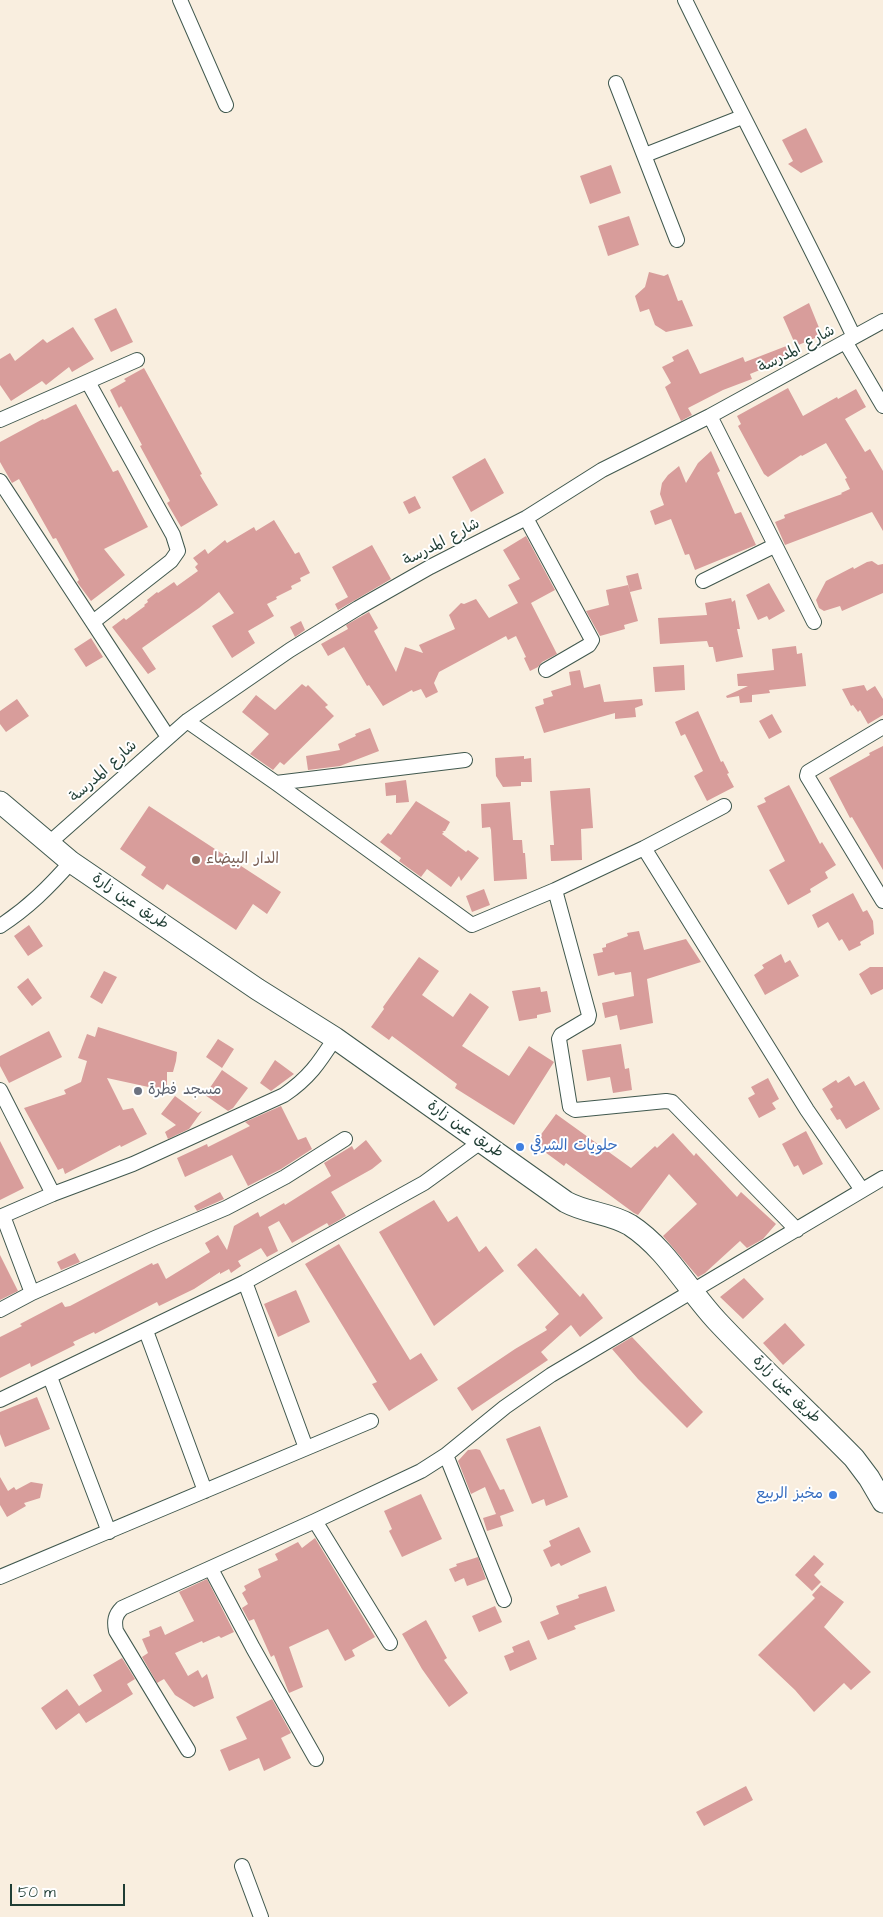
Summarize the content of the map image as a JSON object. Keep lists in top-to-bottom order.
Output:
{
  "streets": {
    "main road": ["طريق عين زارة"],
    "street": ["شارع المدرسة"]
  },
  "crossings": [
    ["شارع المدرسة", "طريق عين زارة"]
  ],
  "places": [
    "الدار البيضاء",
    "مسجد فطرة",
    "حلويات الشرقي",
    "مخبز الربيع"
  ],
  "scale_bar": "50 m"
}
